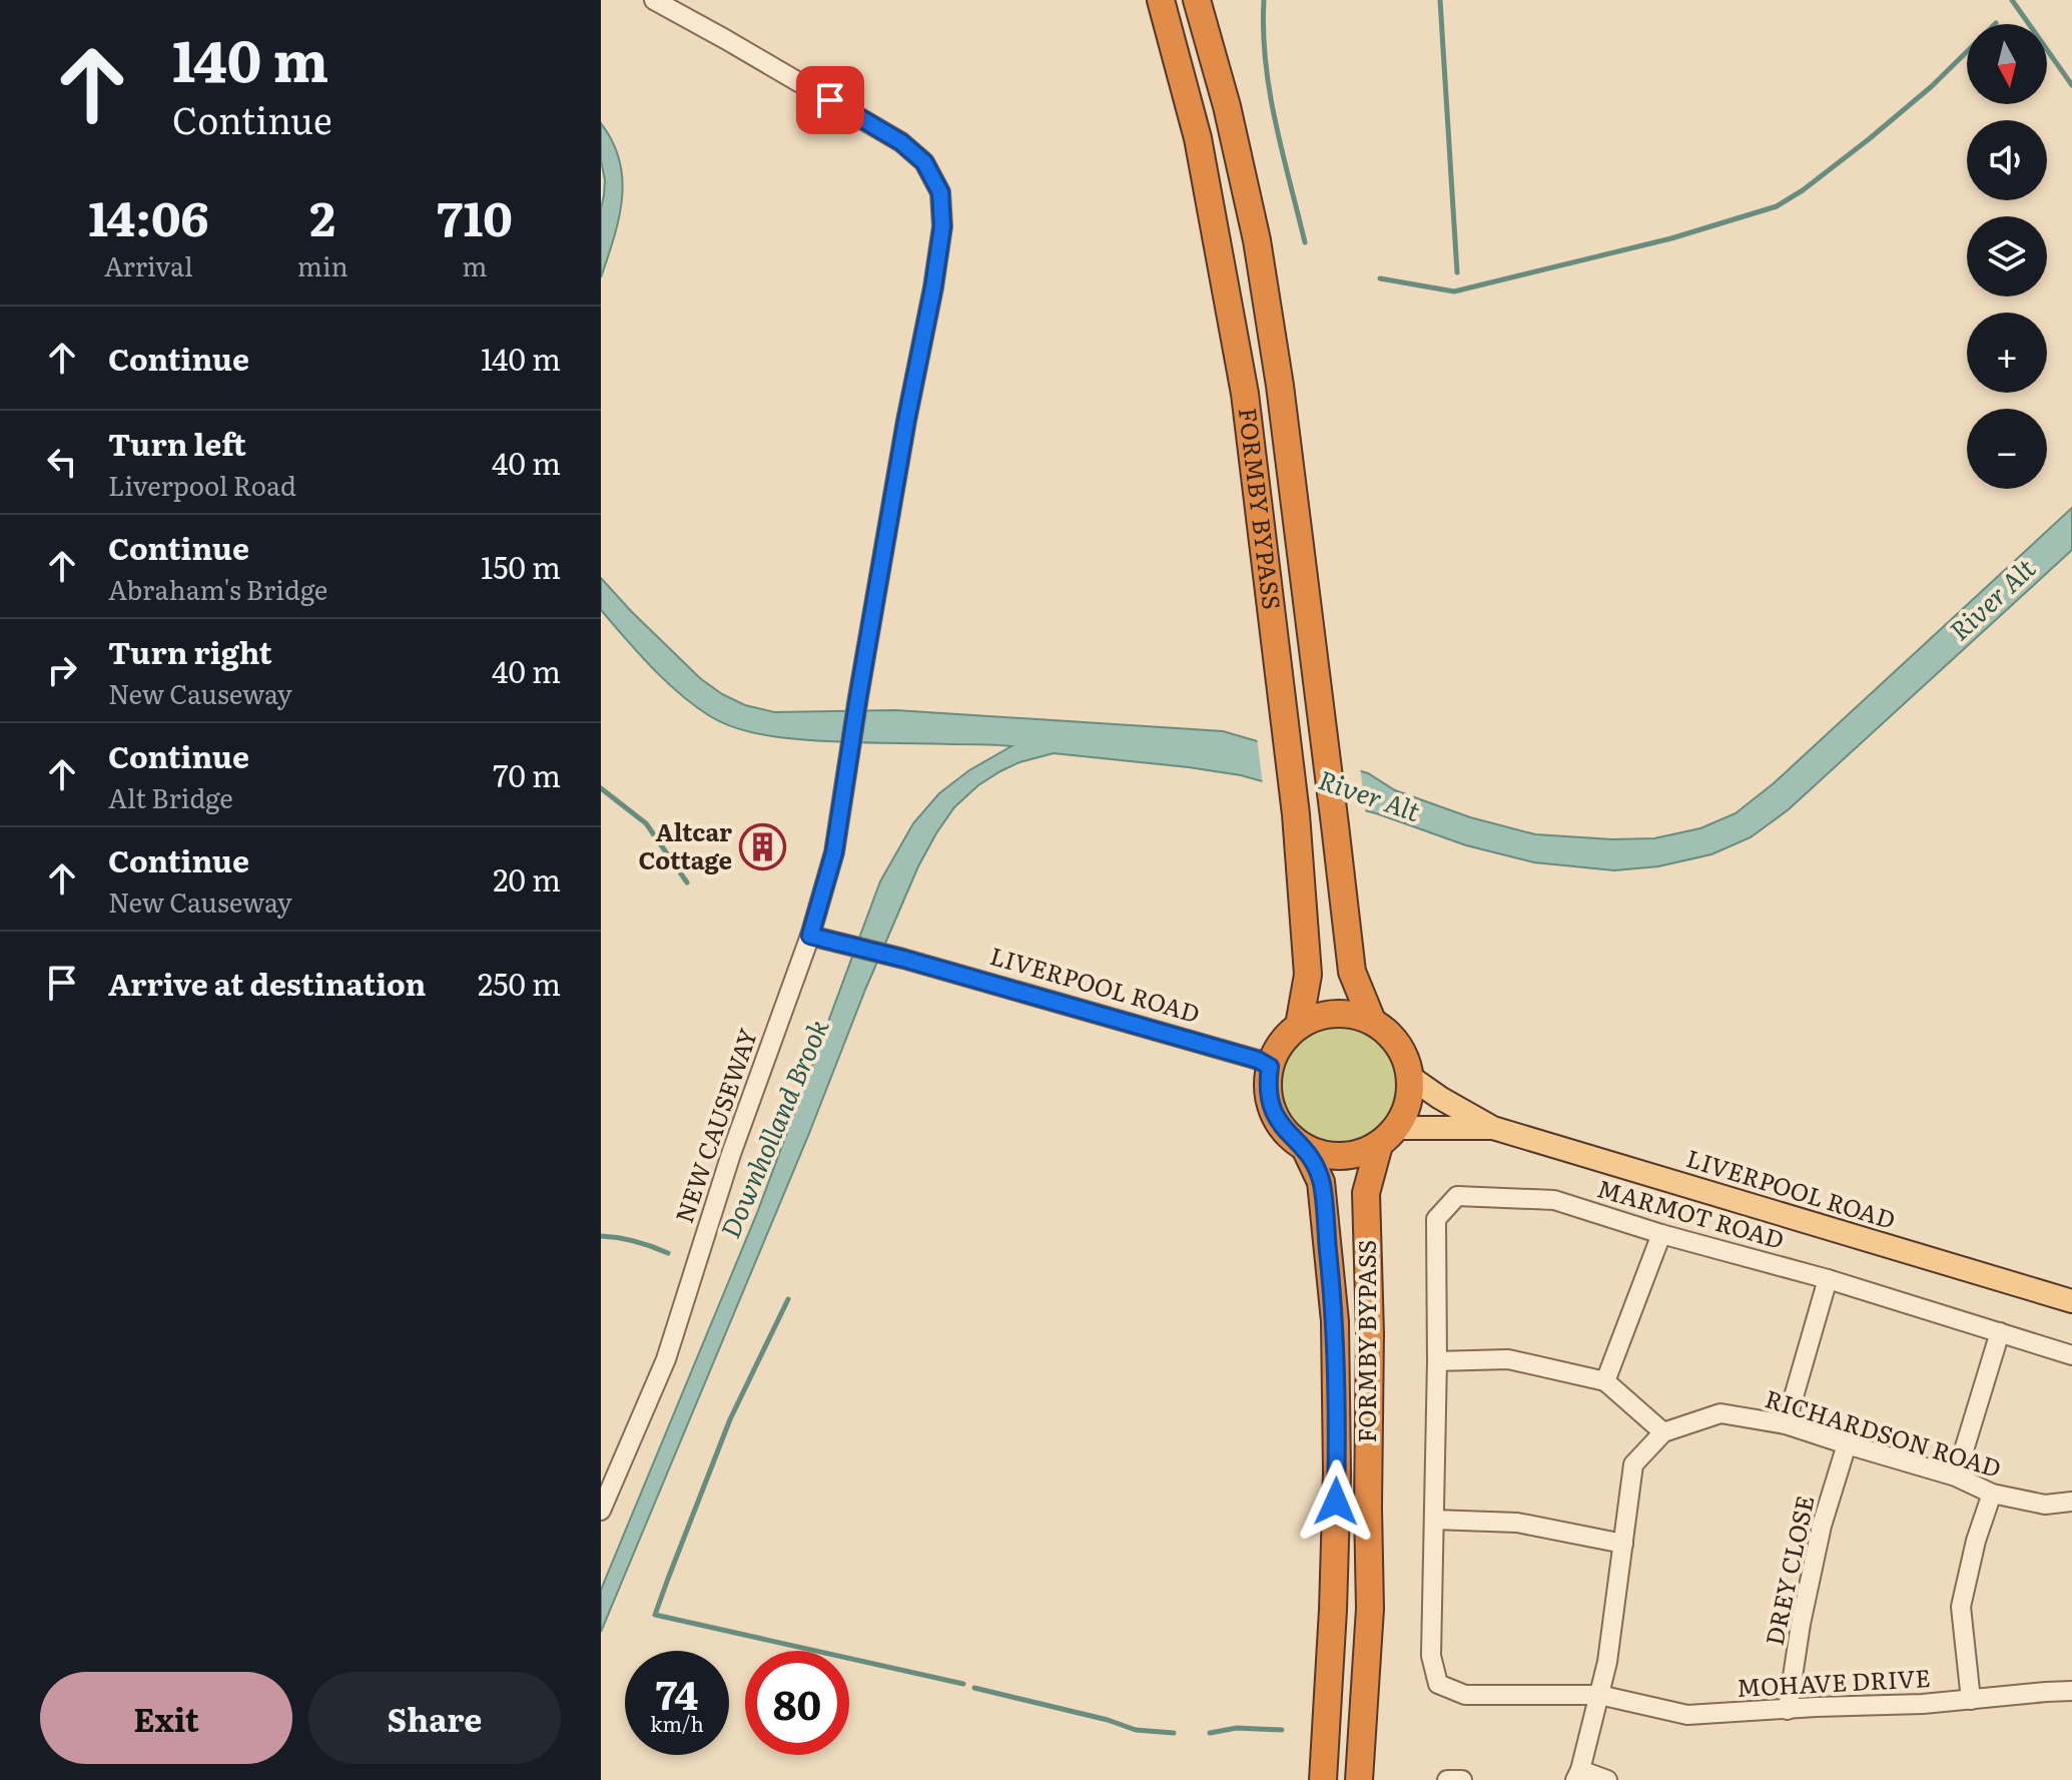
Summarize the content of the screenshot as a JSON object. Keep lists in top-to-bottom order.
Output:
{
  "streets": {
    "highway": ["FORMBY BYPASS"],
    "main road": ["LIVERPOOL ROAD"],
    "street": [
      "NEW CAUSEWAY",
      "MARMOT ROAD",
      "RICHARDSON ROAD",
      "DREY CLOSE",
      "MOHAVE DRIVE"
    ]
  },
  "crossings": [
    ["FORMBY BYPASS", "LIVERPOOL ROAD"],
    ["LIVERPOOL ROAD", "NEW CAUSEWAY"],
    ["MARMOT ROAD", "MOHAVE DRIVE"],
    ["RICHARDSON ROAD", "DREY CLOSE"],
    ["RICHARDSON ROAD", "MOHAVE DRIVE"],
    ["DREY CLOSE", "MOHAVE DRIVE"]
  ],
  "water": ["River Alt", "Downholland Brook"],
  "places": {
    "building": ["Altcar Cottage"]
  },
  "north": "bottom",
  "page": {
    "turn": ["140 m", "Continue"],
    "map_buttons": ["+", "−"],
    "eta": [
      "14:06",
      "Arrival",
      "2",
      "min",
      "710",
      "m"
    ],
    "list": [
      {
        "name": "Continue",
        "value": "140 m"
      },
      {
        "name": "Turn left",
        "note": "Liverpool Road",
        "value": "40 m"
      },
      {
        "name": "Continue",
        "note": "Abraham's Bridge",
        "value": "150 m"
      },
      {
        "name": "Turn right",
        "note": "New Causeway",
        "value": "40 m"
      },
      {
        "name": "Continue",
        "note": "Alt Bridge",
        "value": "70 m"
      },
      {
        "name": "Continue",
        "note": "New Causeway",
        "value": "20 m"
      },
      {
        "name": "Arrive at destination",
        "value": "250 m"
      }
    ],
    "speed": "74 km/h",
    "limit": "80",
    "buttons": ["Exit", "Share"]
  }
}
